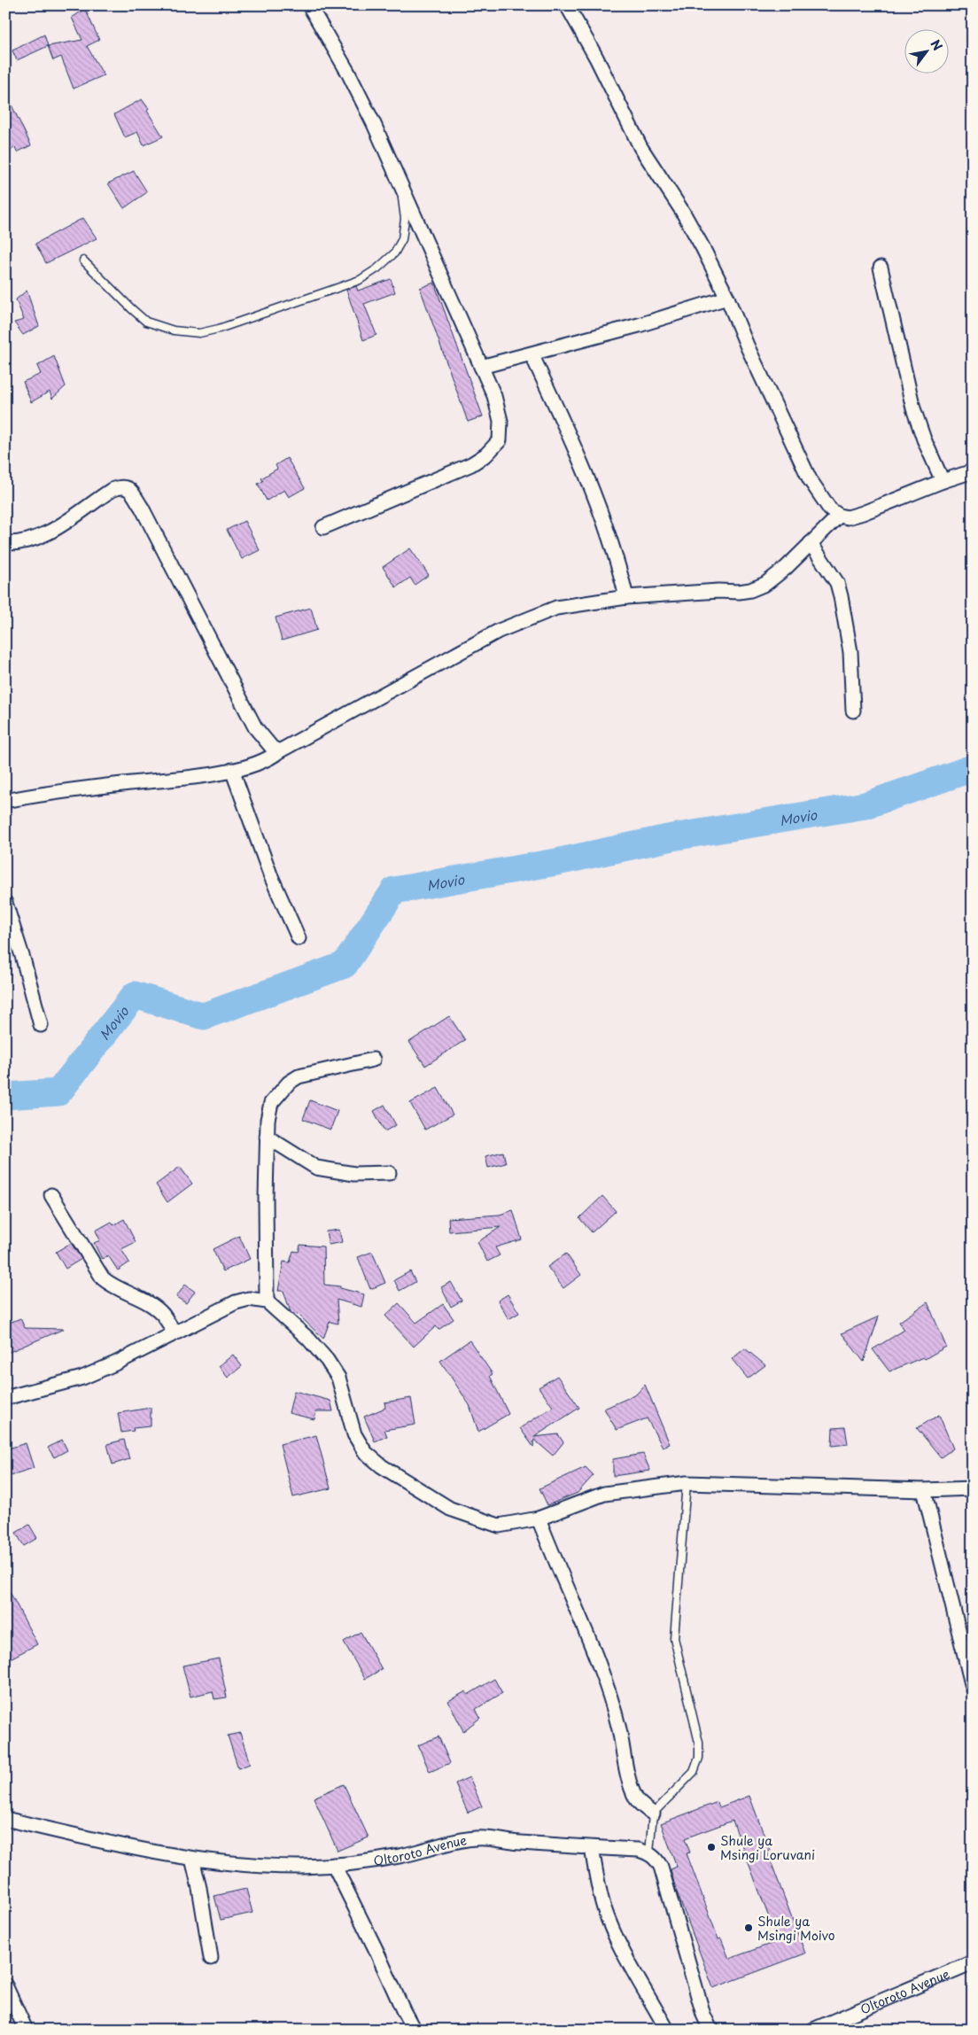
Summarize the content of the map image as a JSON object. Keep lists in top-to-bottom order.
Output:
{
  "streets": {
    "street": ["Oltoroto Avenue"]
  },
  "water": ["Movio"],
  "places": ["Shule ya Msingi Loruvani", "Shule ya Msingi Moivo"],
  "north": "top right"
}
